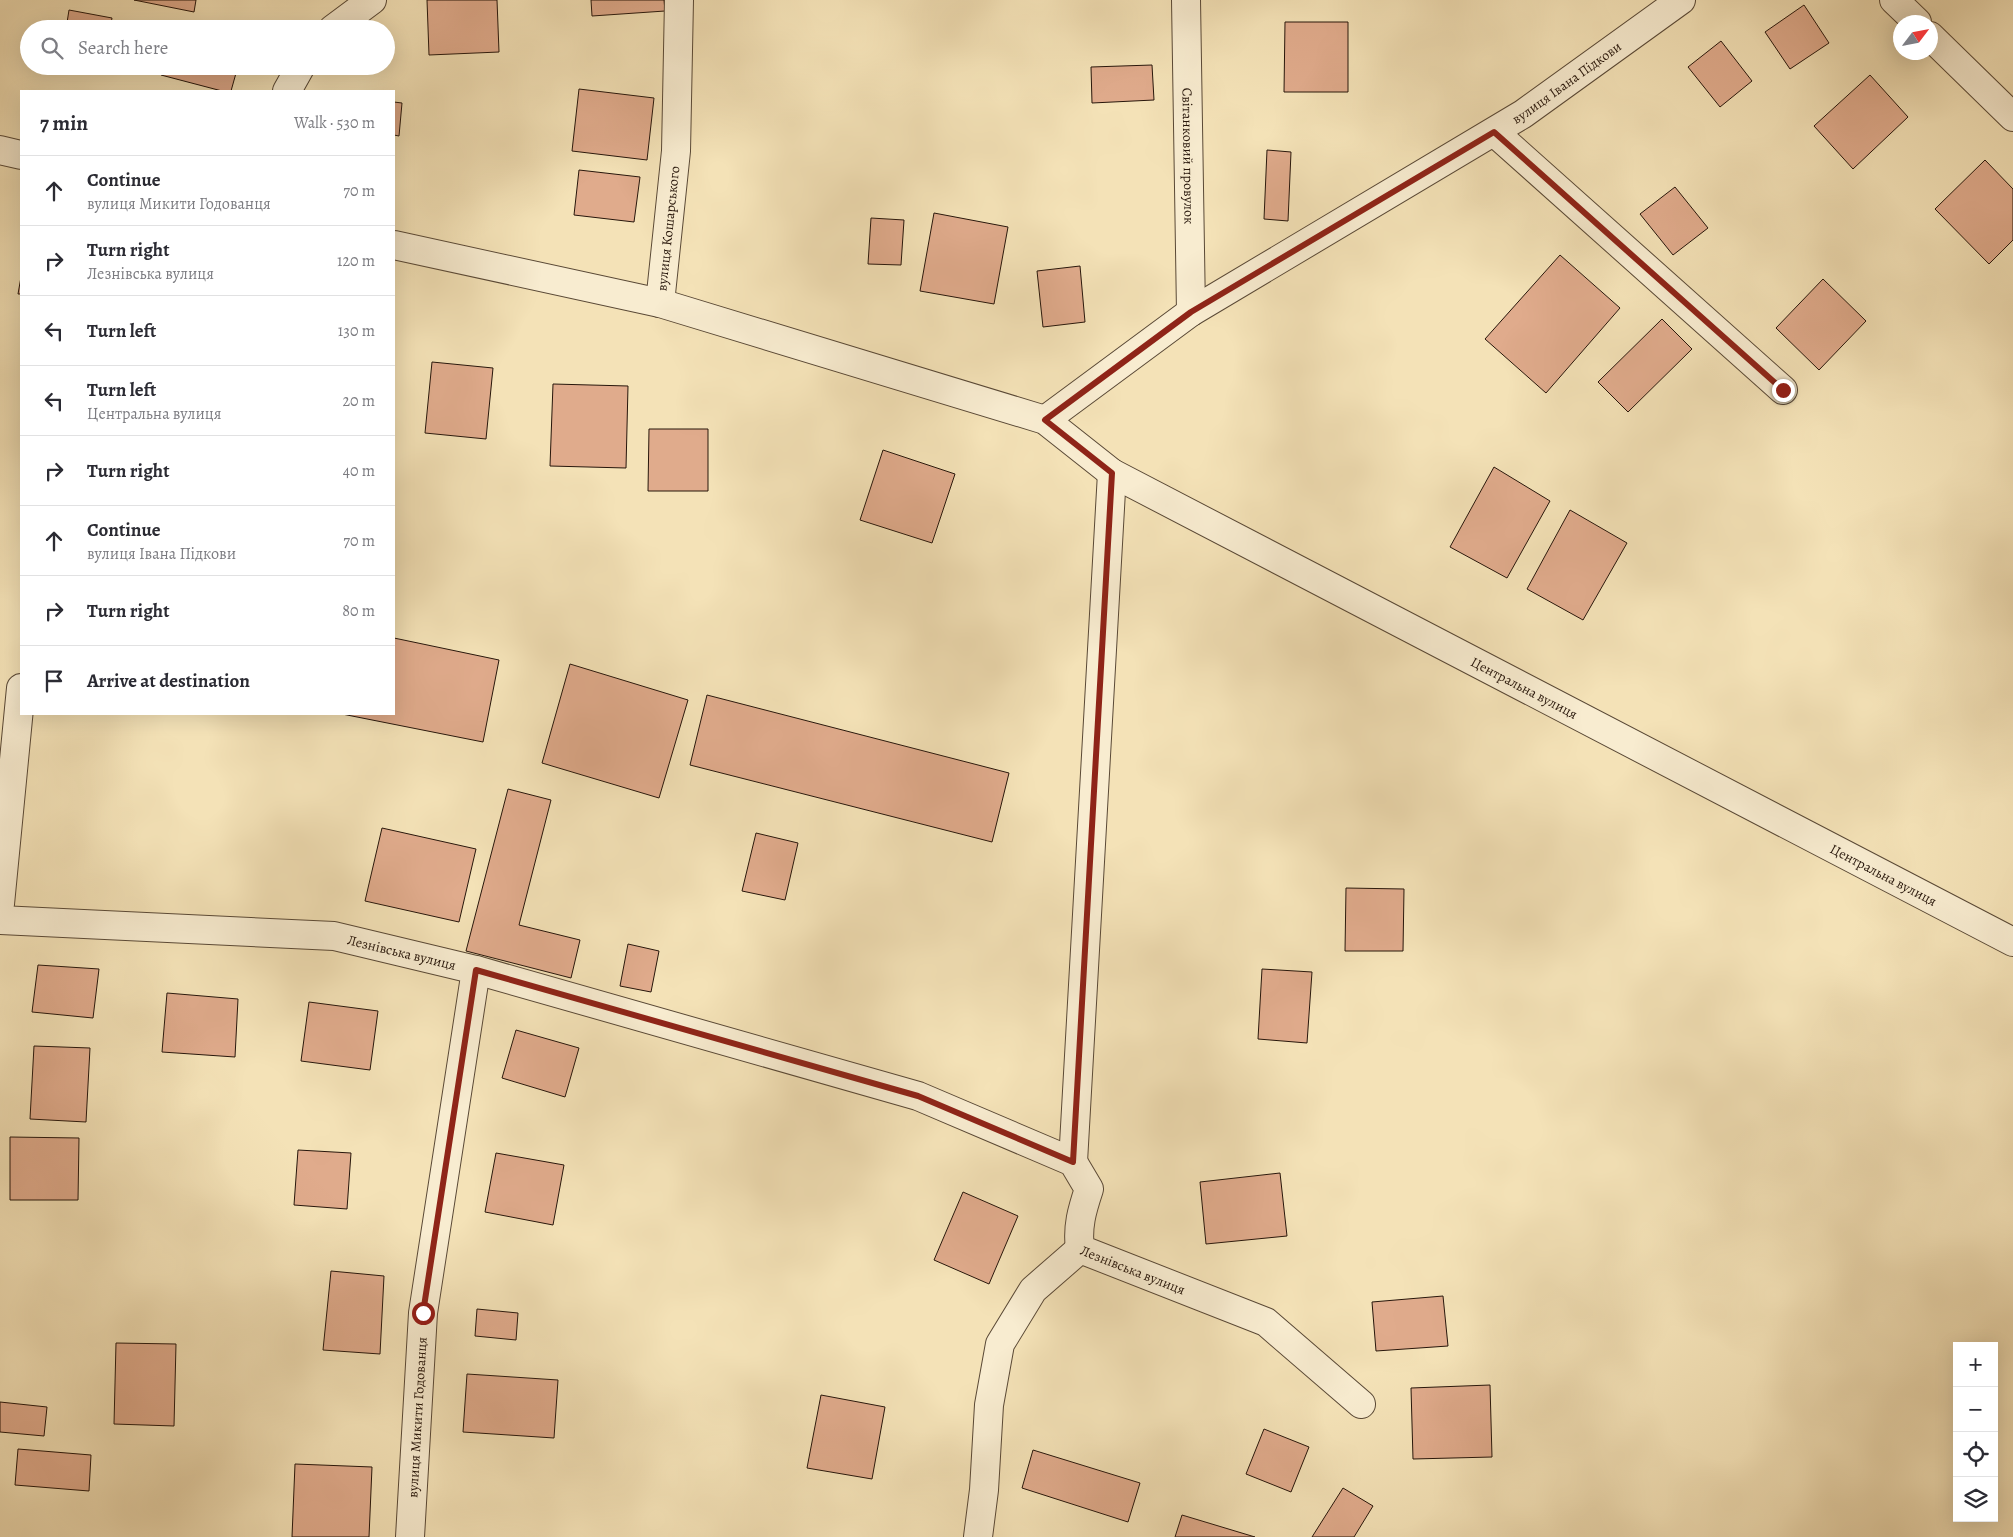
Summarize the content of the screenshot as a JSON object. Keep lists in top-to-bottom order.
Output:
{
  "streets": {
    "street": [
      "вулиця Івана Підкови",
      "Світанковий провулок",
      "вулиця Кошарського",
      "Центральна вулиця",
      "Лезнівська вулиця",
      "вулиця Микити Годованця"
    ]
  },
  "crossings": [
    ["вулиця Івана Підкови", "Світанковий провулок"],
    ["вулиця Івана Підкови", "Центральна вулиця"],
    ["Лезнівська вулиця", "вулиця Микити Годованця"]
  ],
  "north": "top right",
  "page": {
    "search": "Search here",
    "heading": ["7 min", "Walk · 530 m"],
    "list": [
      ["Continue", "вулиця Микити Годованця", "70 m"],
      ["Turn right", "Лезнівська вулиця", "120 m"],
      ["Turn left", "130 m"],
      ["Turn left", "Центральна вулиця", "20 m"],
      ["Turn right", "40 m"],
      ["Continue", "вулиця Івана Підкови", "70 m"],
      ["Turn right", "80 m"],
      "Arrive at destination"
    ],
    "map_buttons": ["+", "−"]
  }
}
